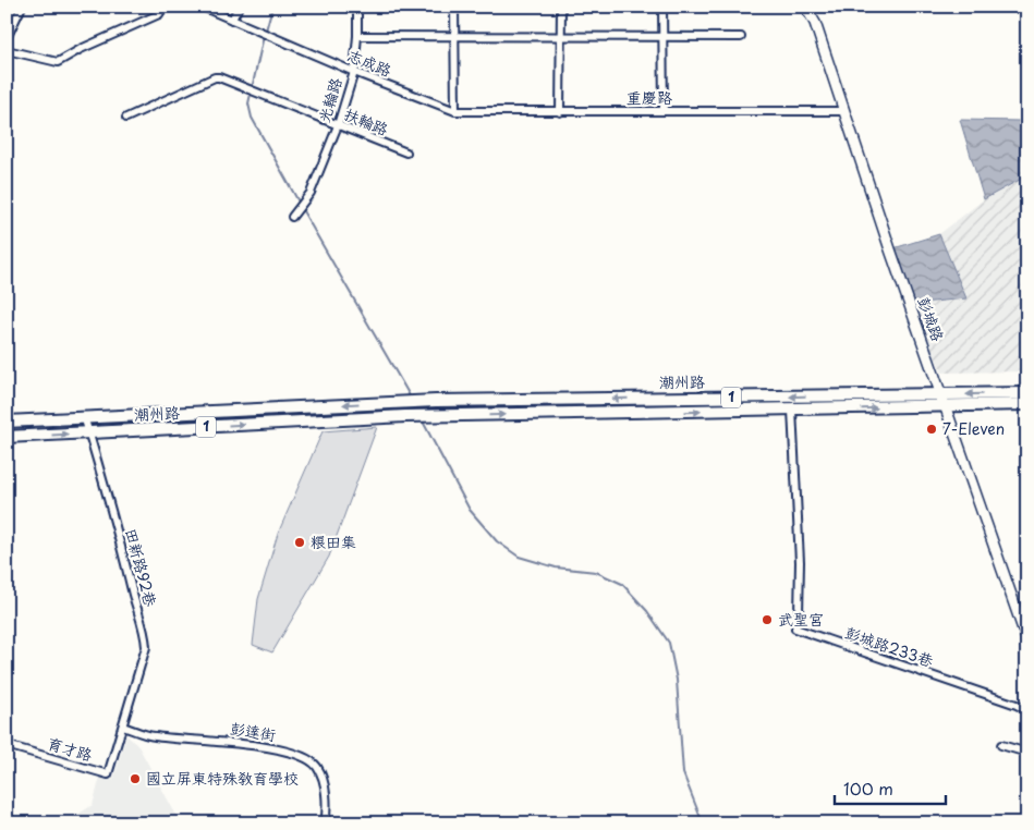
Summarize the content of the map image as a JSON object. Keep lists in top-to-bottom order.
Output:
{
  "streets": {
    "main road": ["潮州路", "1"],
    "street": [
      "志成路",
      "重慶路",
      "光輪路",
      "扶輪路",
      "彭城路",
      "田新路92巷",
      "彭城路233巷",
      "彭達街",
      "育才路"
    ]
  },
  "crossings": [
    ["志成路", "重慶路"],
    ["志成路", "光輪路"],
    ["重慶路", "彭城路"],
    ["光輪路", "扶輪路"],
    ["彭城路", "潮州路"],
    ["潮州路", "田新路92巷"],
    ["潮州路", "彭城路233巷"],
    ["田新路92巷", "彭達街"],
    ["田新路92巷", "育才路"],
    ["彭達街", "育才路"]
  ],
  "places": [
    "7-Eleven",
    "粮田集",
    "武聖宮",
    "國立屏東特殊教育學校"
  ],
  "scale_bar": "100 m"
}
